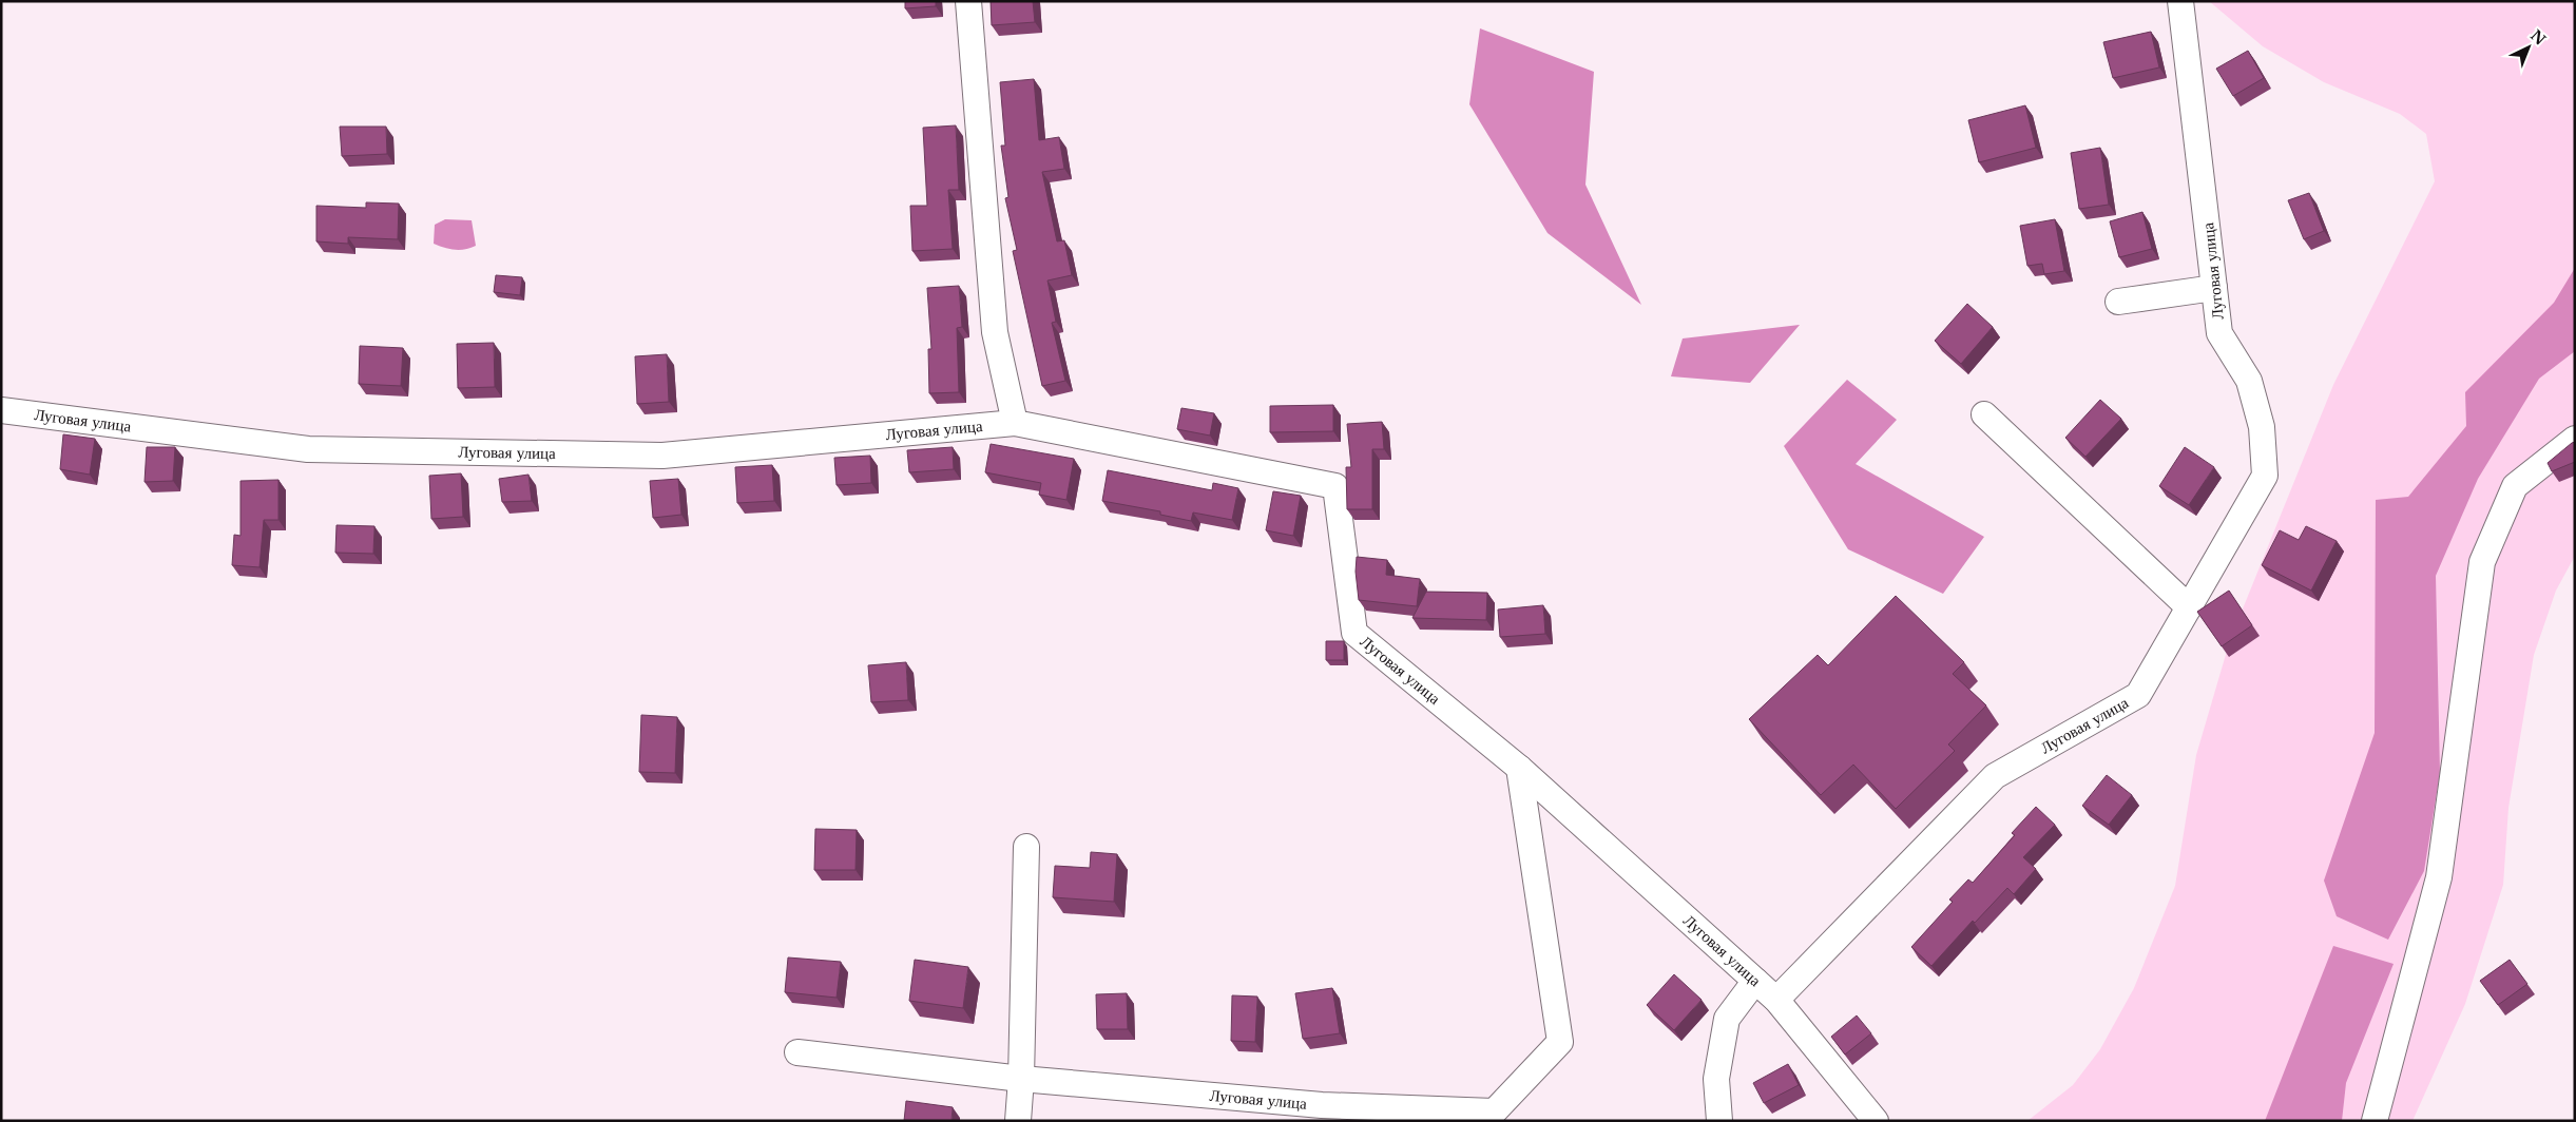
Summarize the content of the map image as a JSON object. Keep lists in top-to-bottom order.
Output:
{
  "streets": {
    "street": ["Луговая улица"]
  },
  "north": "top right"
}
